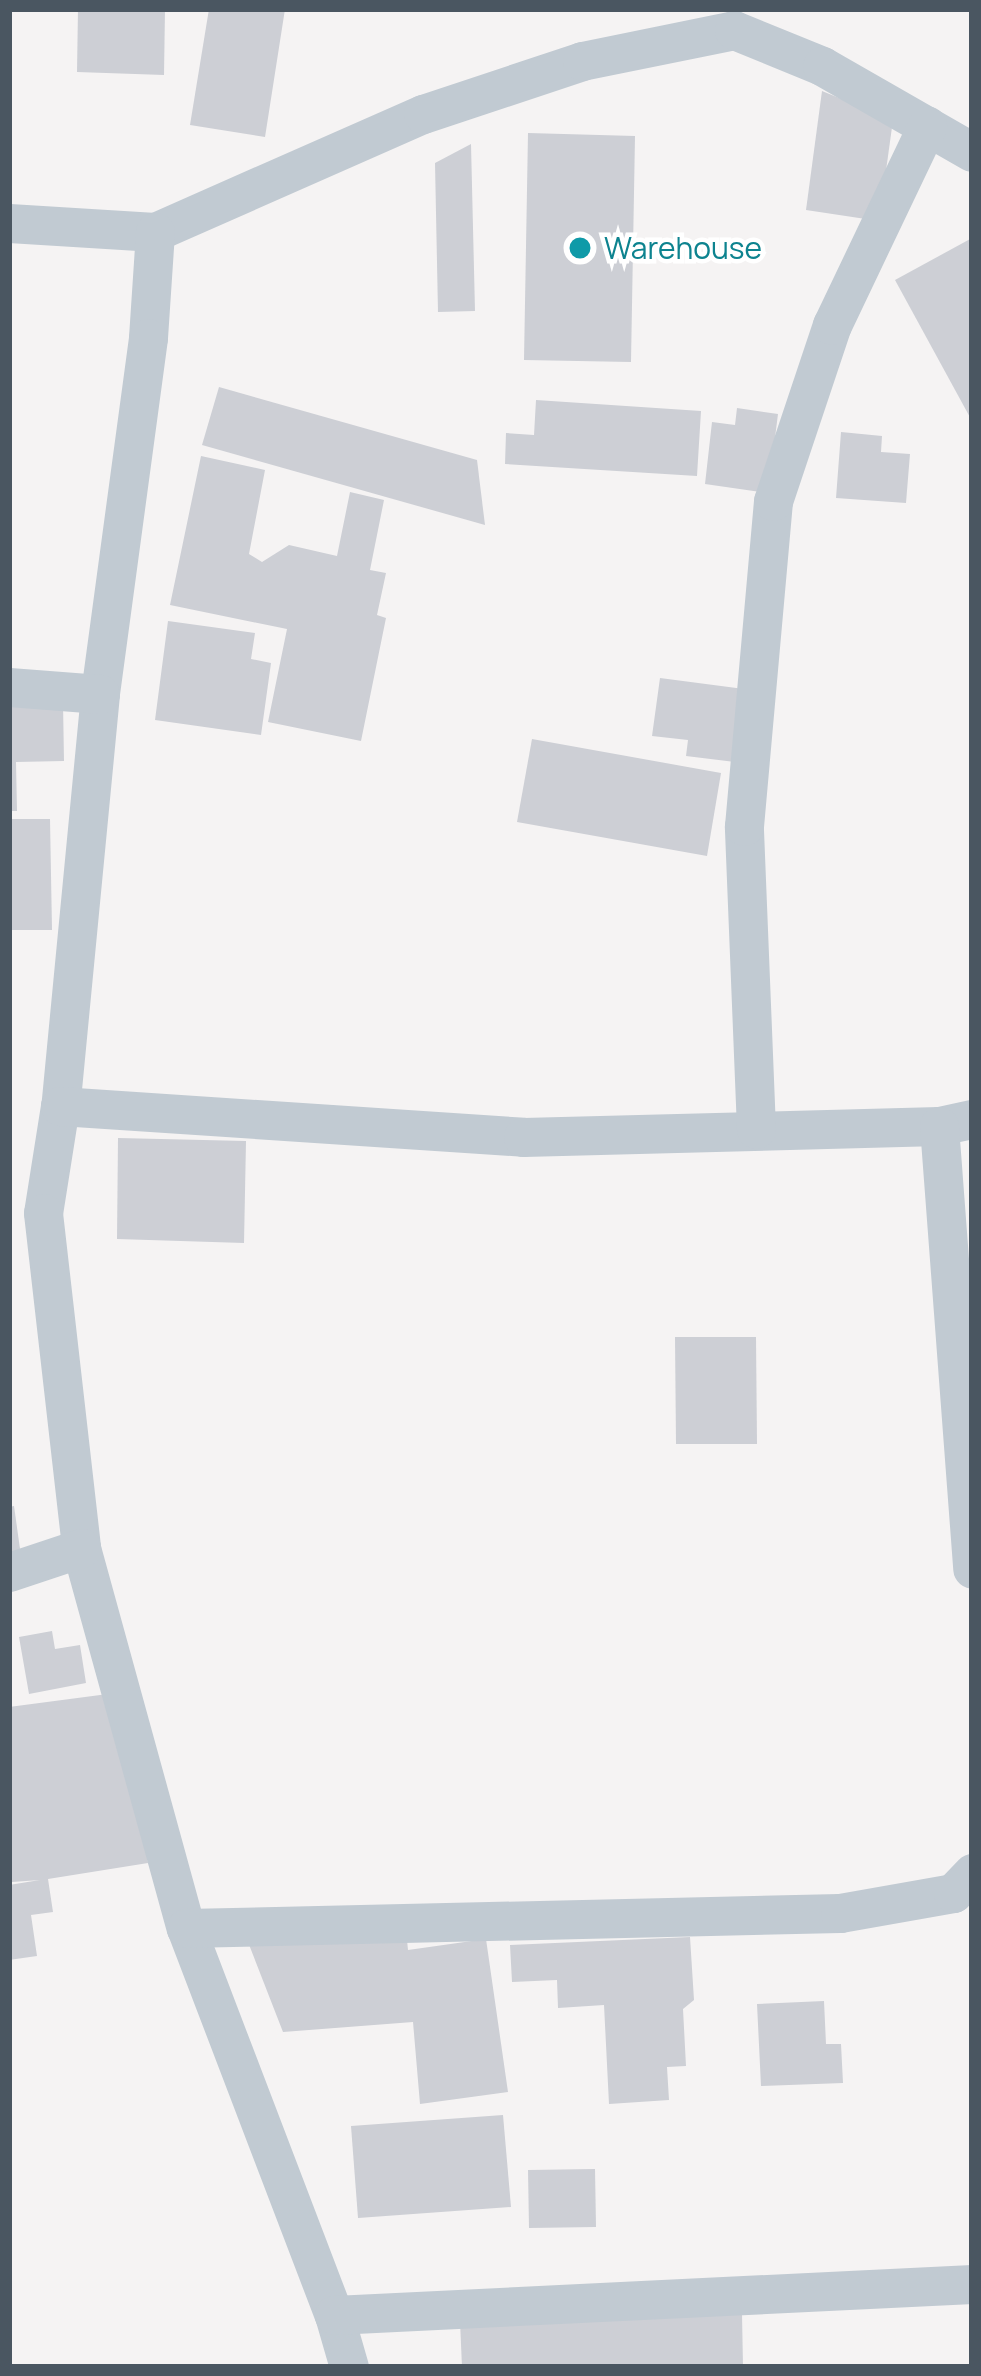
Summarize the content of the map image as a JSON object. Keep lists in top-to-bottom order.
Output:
{
  "places": ["Warehouse"]
}
